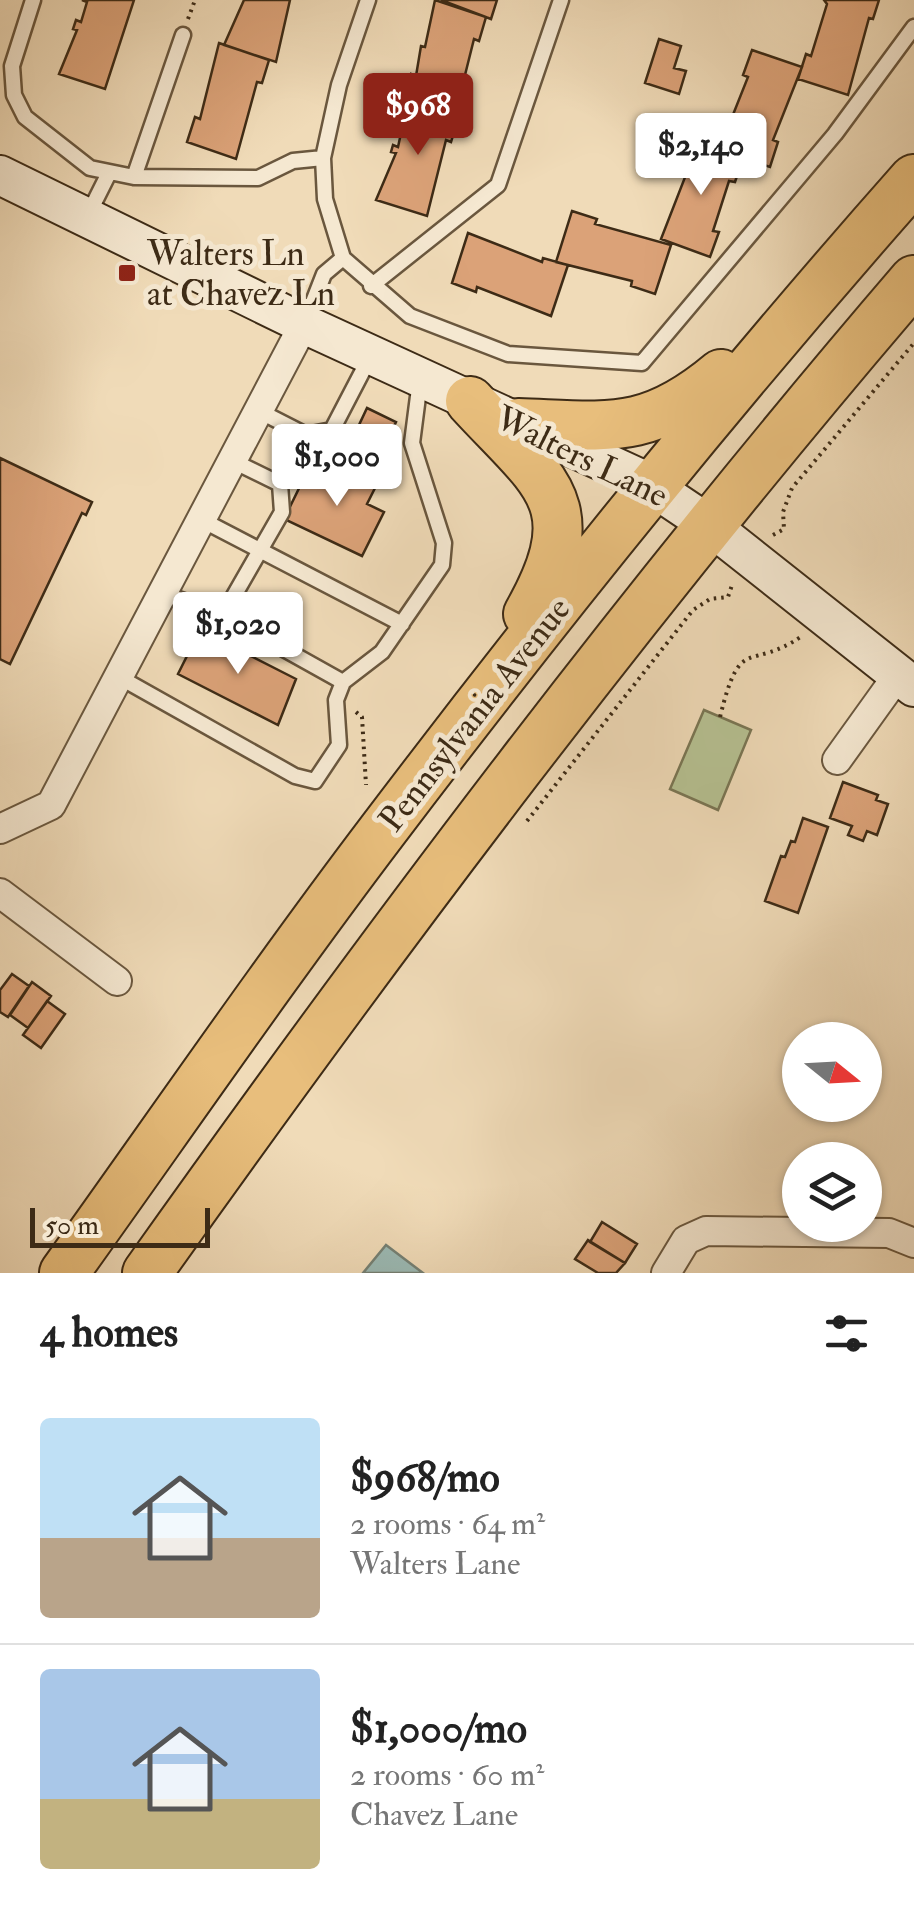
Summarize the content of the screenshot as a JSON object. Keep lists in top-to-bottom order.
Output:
{
  "streets": {
    "highway": ["Pennsylvania Avenue"],
    "street": ["Walters Lane"]
  },
  "crossings": [
    ["Walters Lane", "Pennsylvania Avenue"]
  ],
  "places": {
    "transit": ["Walters Ln at Chavez Ln"]
  },
  "scale_bar": "50 m",
  "north": "right",
  "page": {
    "price": [
      "$968",
      "$2,140",
      "$1,000",
      "$1,020"
    ],
    "scale": "50 m",
    "heading": "4 homes",
    "list": [
      {
        "name": "$968/mo",
        "note": "2 rooms · 64 m² · Walters Lane"
      },
      {
        "name": "$1,000/mo",
        "note": "2 rooms · 60 m² · Chavez Lane"
      }
    ]
  }
}
